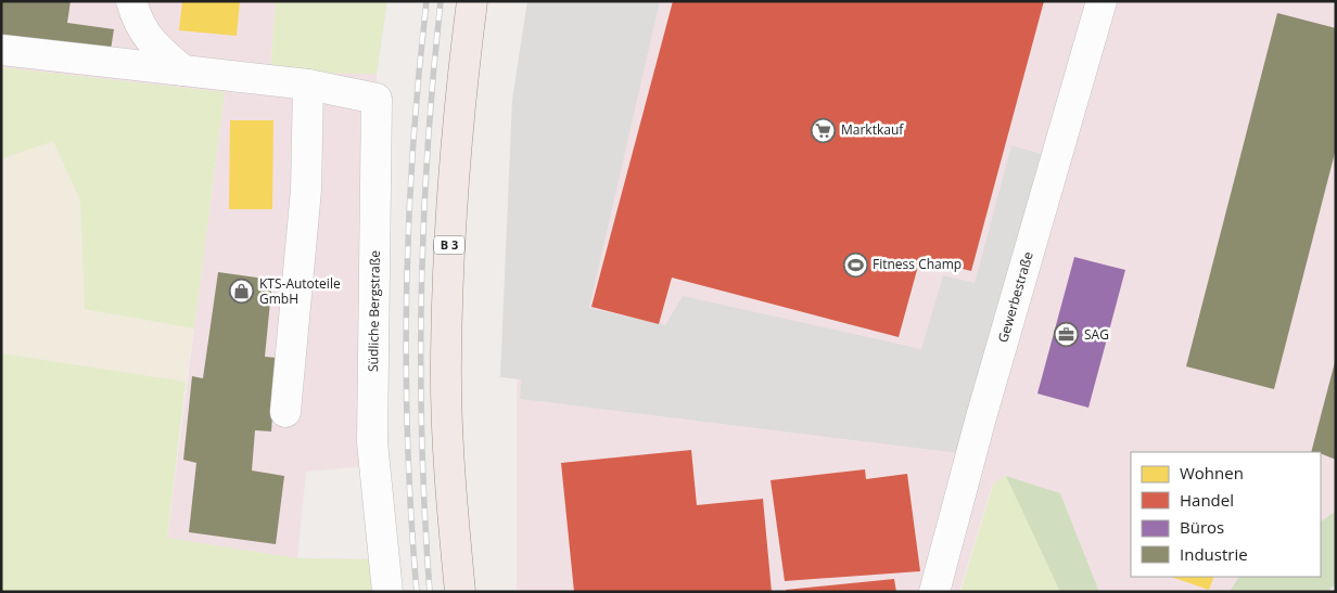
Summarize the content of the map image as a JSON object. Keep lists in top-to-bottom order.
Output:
{
  "streets": {
    "main road": ["B 3"],
    "street": ["Gewerbestraße", "Südliche Bergstraße"]
  },
  "places": {
    "supermarket": ["Marktkauf"],
    "sports": ["Fitness Champ"],
    "shop": ["KTS-Autoteile GmbH"],
    "office": ["SAG"]
  },
  "legend": [
    "Wohnen",
    "Handel",
    "Büros",
    "Industrie"
  ]
}
